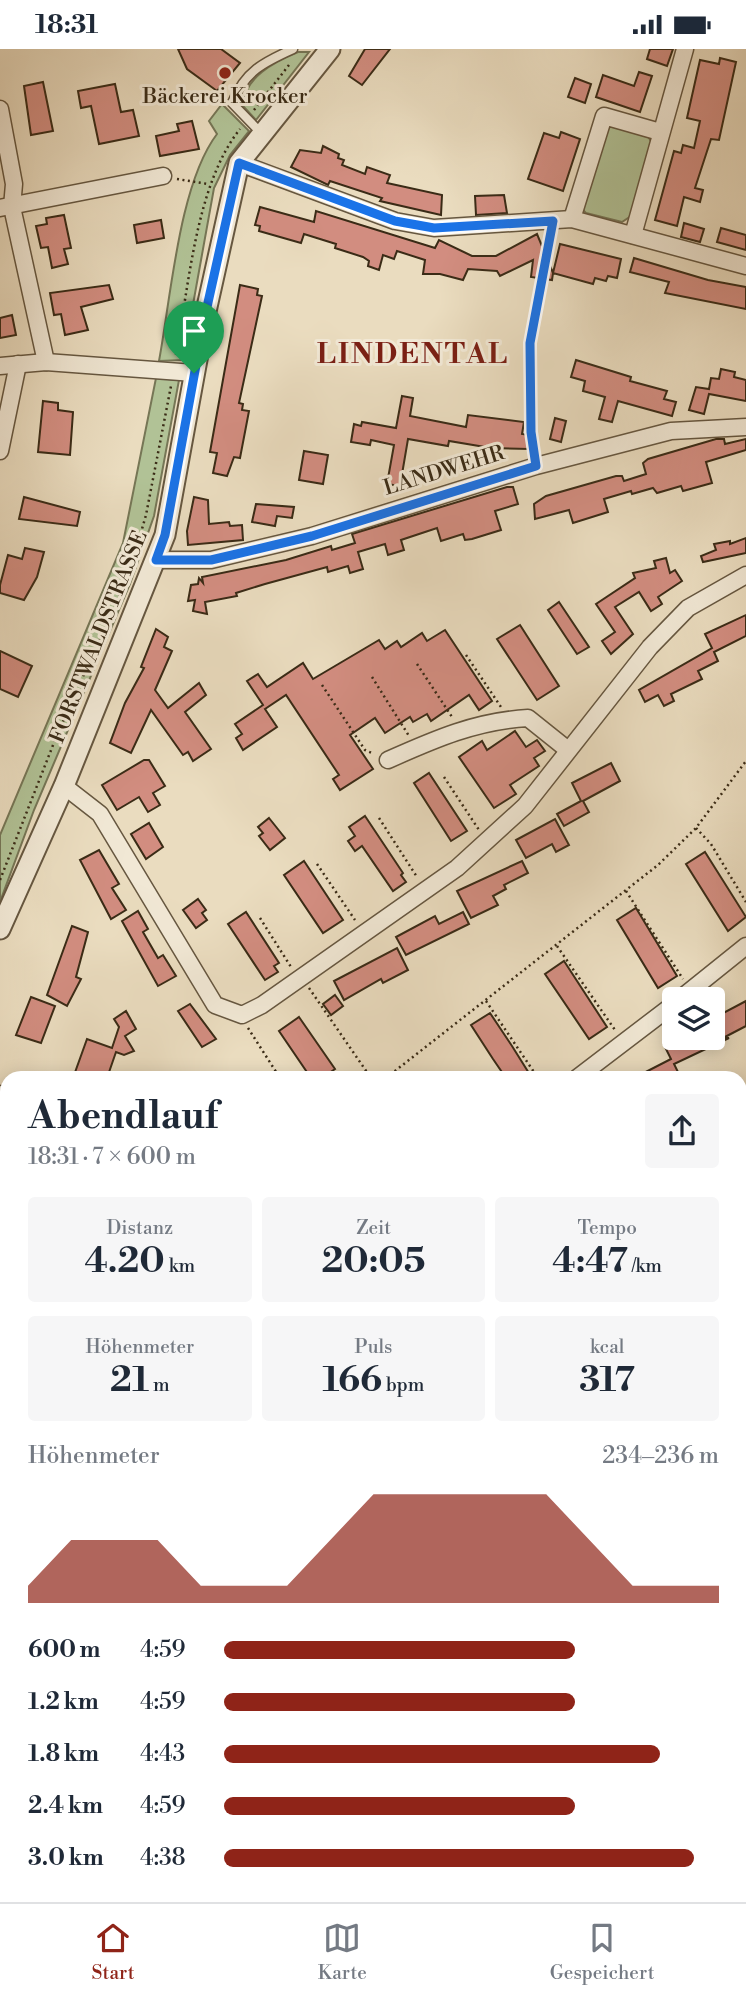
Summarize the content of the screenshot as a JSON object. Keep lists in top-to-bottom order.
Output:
{
  "streets": {
    "street": ["LANDWEHR", "FORSTWALDSTRASSE"]
  },
  "crossings": [
    ["LANDWEHR", "FORSTWALDSTRASSE"]
  ],
  "districts": ["LINDENTAL"],
  "places": ["Bäckerei Krocker"],
  "page": {
    "status": "18:31",
    "heading": ["Abendlauf", "18:31 · 7 × 600 m"],
    "stats": [
      ["Distanz", "4.20 km"],
      ["Zeit", "20:05"],
      ["Tempo", "4:47 /km"],
      ["Höhenmeter", "21 m"],
      ["Puls", "166 bpm"],
      ["kcal", "317"]
    ],
    "chart": ["Höhenmeter", "234–236 m"],
    "list": [
      {
        "name": "600 m",
        "note": "4:59"
      },
      {
        "name": "1.2 km",
        "note": "4:59"
      },
      {
        "name": "1.8 km",
        "note": "4:43"
      },
      {
        "name": "2.4 km",
        "note": "4:59"
      },
      {
        "name": "3.0 km",
        "note": "4:38"
      }
    ],
    "tabs": ["Start", "Karte", "Gespeichert"]
  }
}
